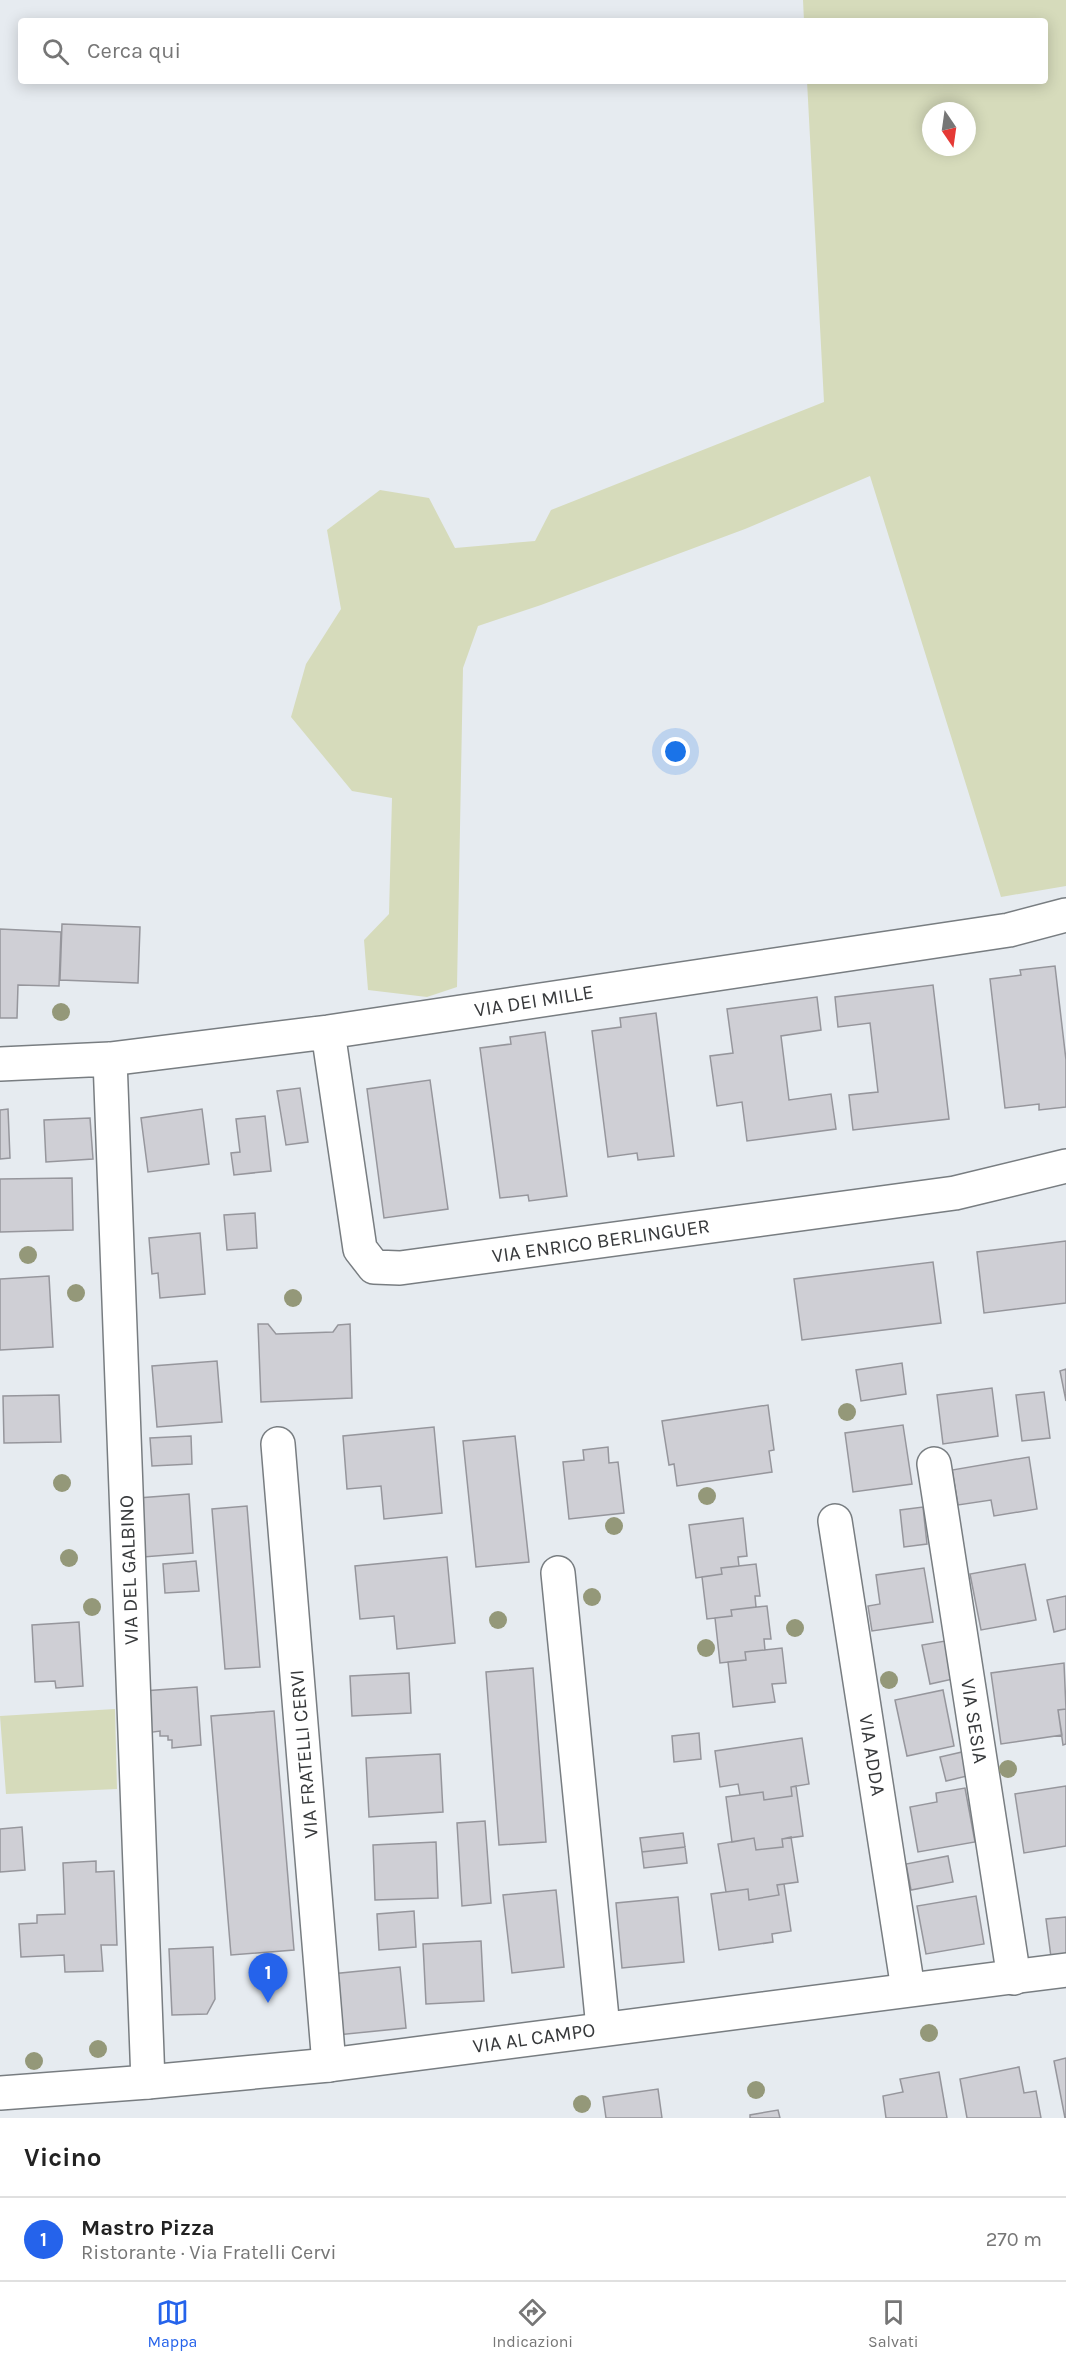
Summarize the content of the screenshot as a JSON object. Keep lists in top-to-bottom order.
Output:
{
  "streets": {
    "street": [
      "VIA DEI MILLE",
      "VIA ENRICO BERLINGUER",
      "VIA DEL GALBINO",
      "VIA SESIA",
      "VIA FRATELLI CERVI",
      "VIA ADDA",
      "VIA AL CAMPO"
    ]
  },
  "crossings": [
    ["VIA DEI MILLE", "VIA ENRICO BERLINGUER"],
    ["VIA DEI MILLE", "VIA DEL GALBINO"],
    ["VIA DEL GALBINO", "VIA AL CAMPO"],
    ["VIA SESIA", "VIA AL CAMPO"],
    ["VIA FRATELLI CERVI", "VIA AL CAMPO"],
    ["VIA ADDA", "VIA AL CAMPO"]
  ],
  "north": "bottom",
  "page": {
    "search": "Cerca qui",
    "pins": "1",
    "heading": "Vicino",
    "list": [
      {
        "mark": "1",
        "name": "Mastro Pizza",
        "note": "Ristorante · Via Fratelli Cervi",
        "value": "270 m"
      }
    ],
    "nav": ["Mappa", "Indicazioni", "Salvati"]
  }
}
